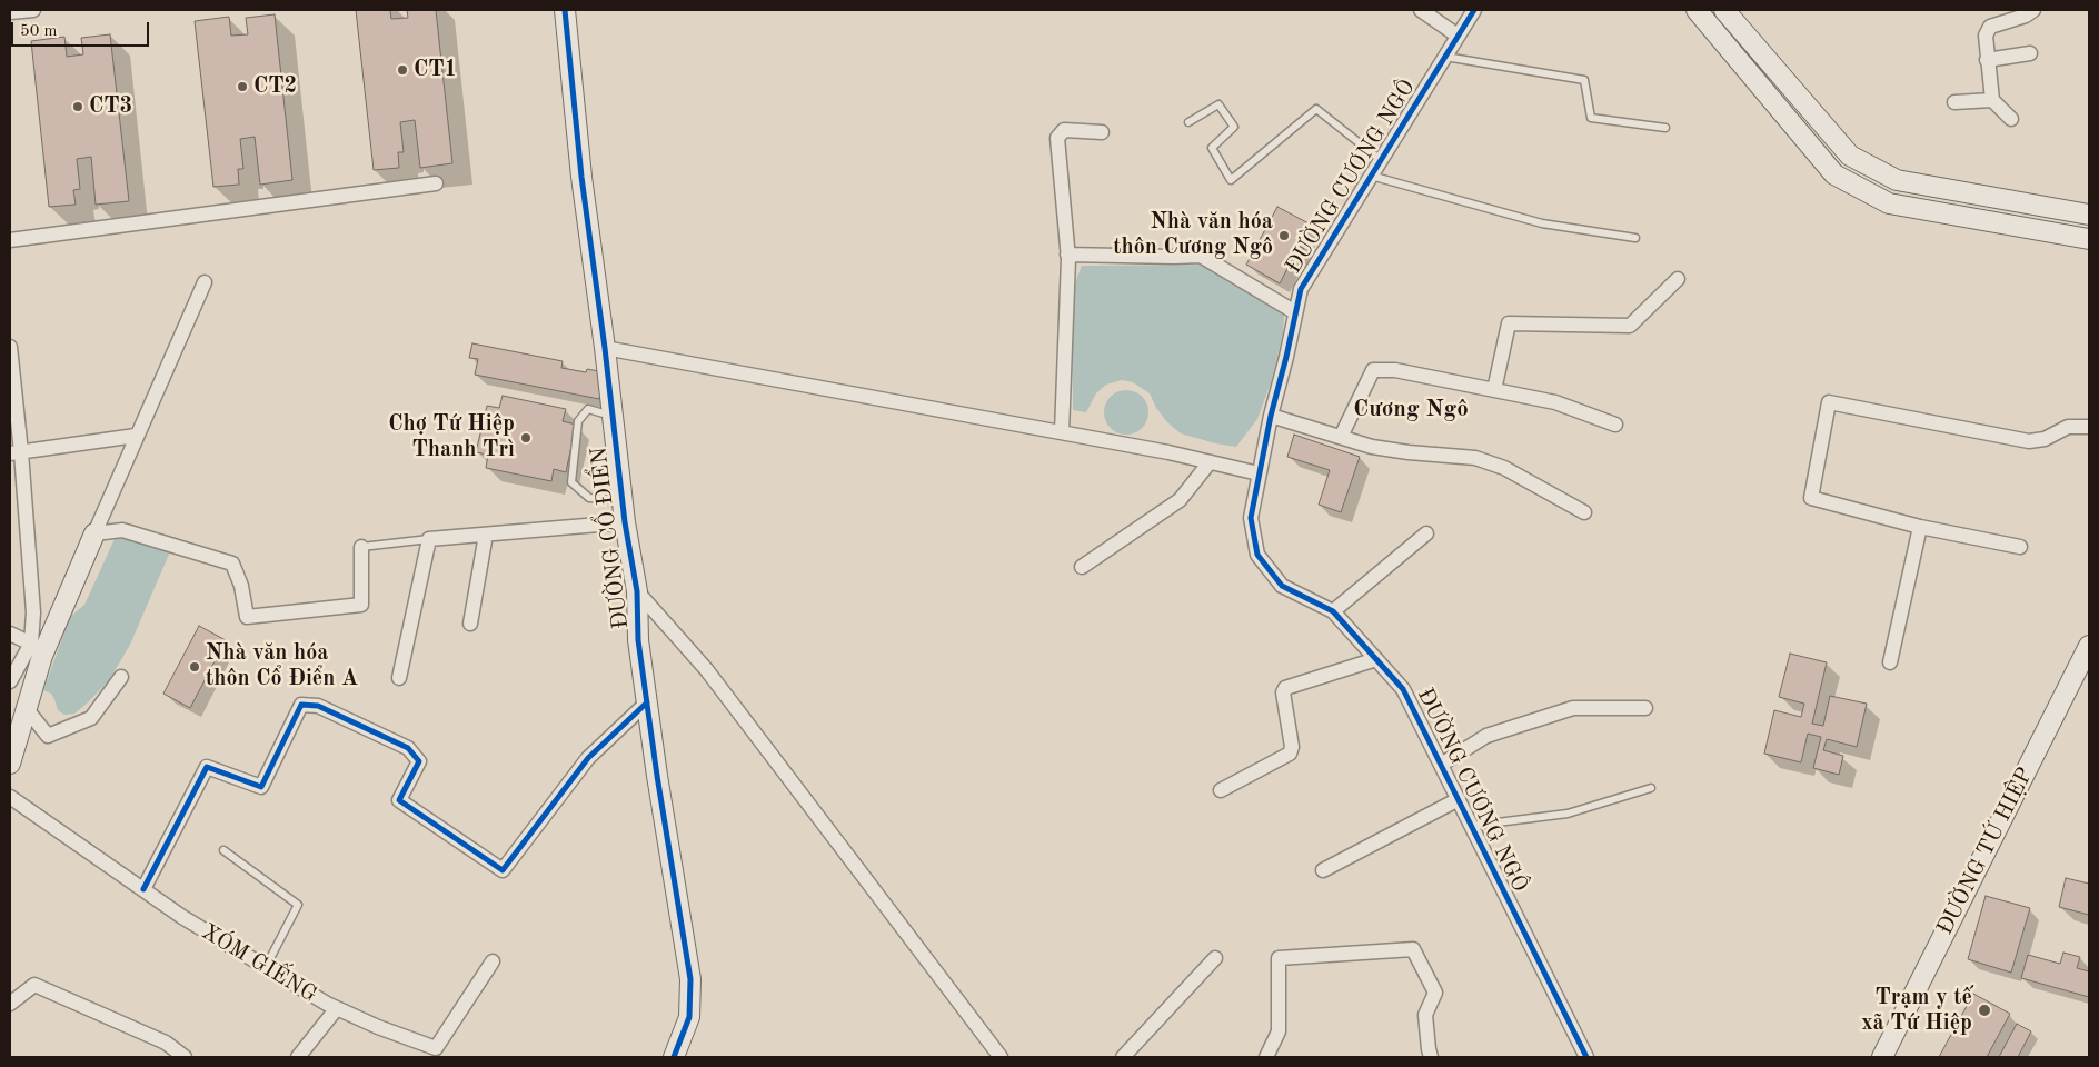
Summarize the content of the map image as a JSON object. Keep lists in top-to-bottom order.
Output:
{
  "streets": {
    "street": [
      "ĐƯỜNG CƯƠNG NGÔ",
      "ĐƯỜNG CỔ ĐIỂN",
      "ĐƯỜNG TỨ HIỆP",
      "XÓM GIẾNG"
    ]
  },
  "districts": ["Cương Ngô"],
  "places": [
    "CT1",
    "CT2",
    "CT3",
    "Nhà văn hóa thôn Cương Ngô",
    "Chợ Tứ Hiệp Thanh Trì",
    "Nhà văn hóa thôn Cổ Điển A",
    "Trạm y tế xã Tứ Hiệp"
  ],
  "scale_bar": "50 m"
}
